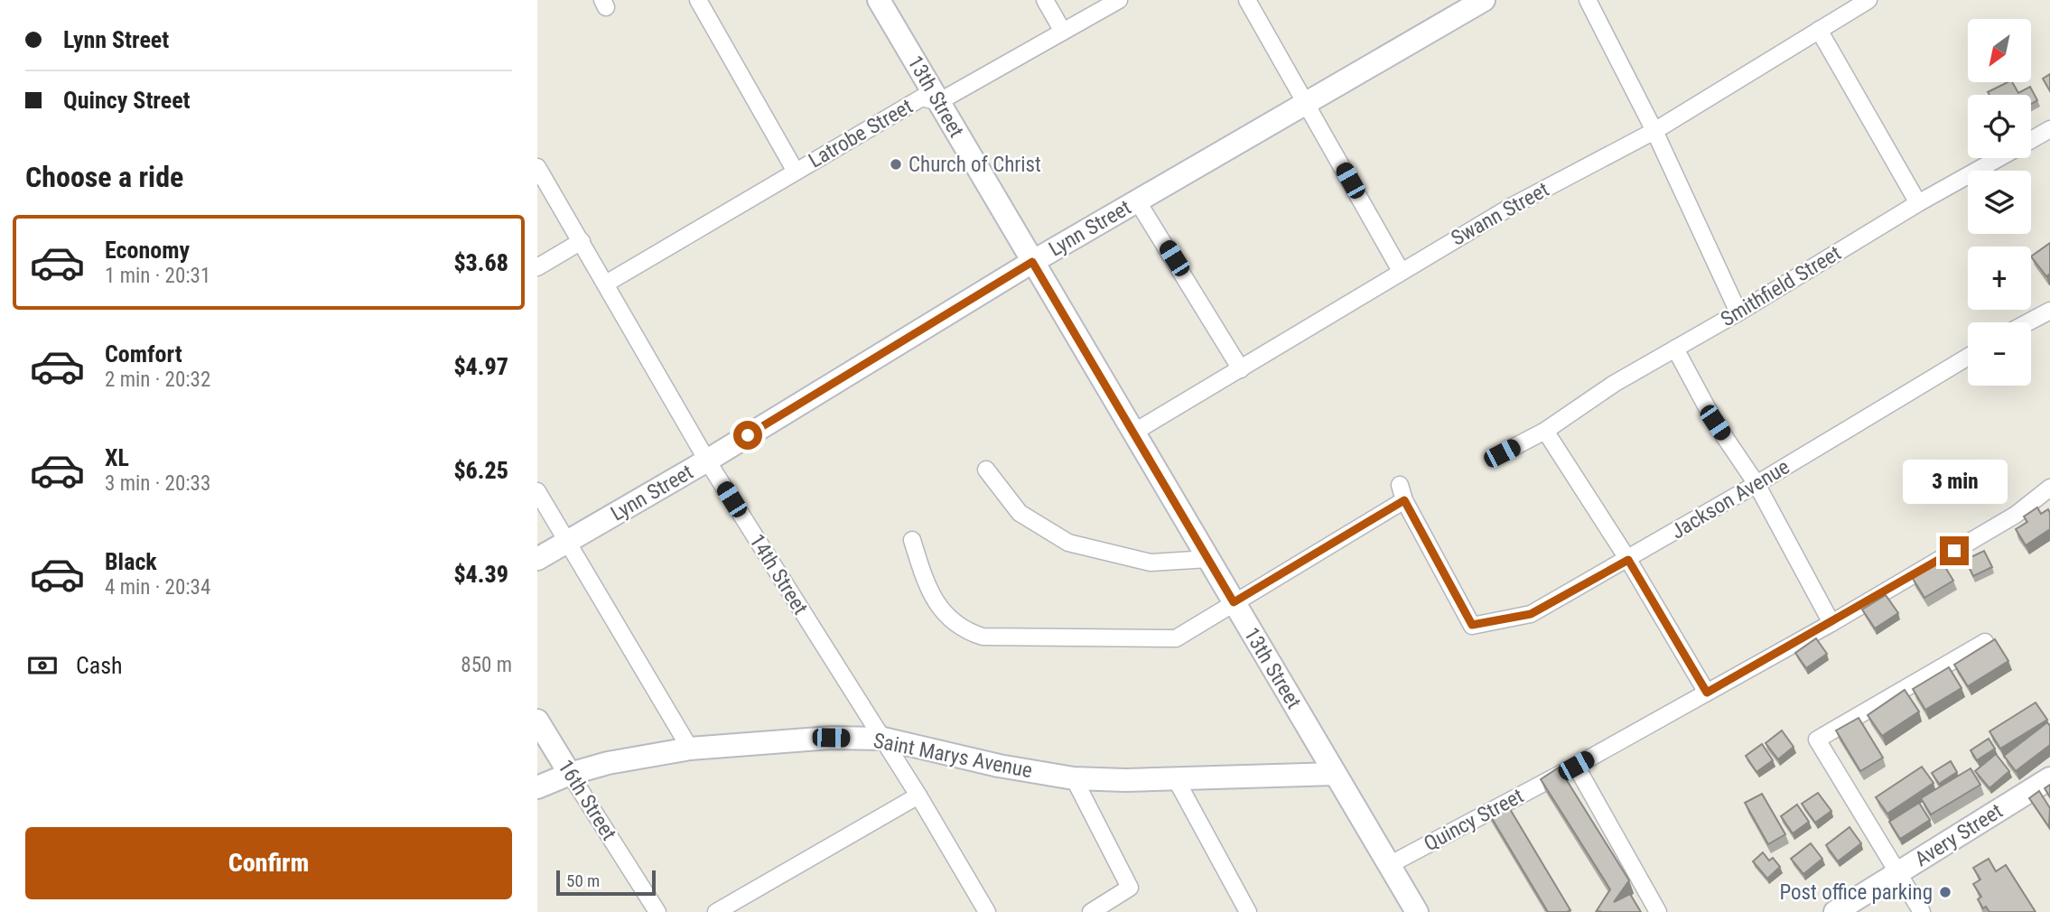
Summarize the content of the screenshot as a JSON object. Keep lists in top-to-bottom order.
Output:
{
  "streets": {
    "street": [
      "13th Street",
      "Latrobe Street",
      "Swann Street",
      "Lynn Street",
      "Smithfield Street",
      "Jackson Avenue",
      "14th Street",
      "Saint Marys Avenue",
      "16th Street",
      "Quincy Street",
      "Avery Street"
    ]
  },
  "crossings": [
    ["13th Street", "Latrobe Street"],
    ["13th Street", "Swann Street"],
    ["13th Street", "Lynn Street"],
    ["13th Street", "Jackson Avenue"],
    ["13th Street", "Saint Marys Avenue"],
    ["13th Street", "Quincy Street"],
    ["Latrobe Street", "14th Street"],
    ["Lynn Street", "14th Street"],
    ["14th Street", "Saint Marys Avenue"],
    ["Saint Marys Avenue", "16th Street"]
  ],
  "places": ["Church of Christ", "Post office parking"],
  "scale_bar": "50 m",
  "north": "bottom left",
  "page": {
    "banner": ["Lynn Street", "Quincy Street"],
    "map_buttons": ["+", "−"],
    "heading": "Choose a ride",
    "list": [
      {
        "name": "Economy",
        "note": "1 min · 20:31",
        "value": "$3.68"
      },
      {
        "name": "Comfort",
        "note": "2 min · 20:32",
        "value": "$4.97"
      },
      {
        "name": "XL",
        "note": "3 min · 20:33",
        "value": "$6.25"
      },
      {
        "name": "Black",
        "note": "4 min · 20:34",
        "value": "$4.39"
      }
    ],
    "bubble": "3 min",
    "pay": ["Cash", "850 m"],
    "buttons": "Confirm",
    "scale": "50 m"
  }
}
